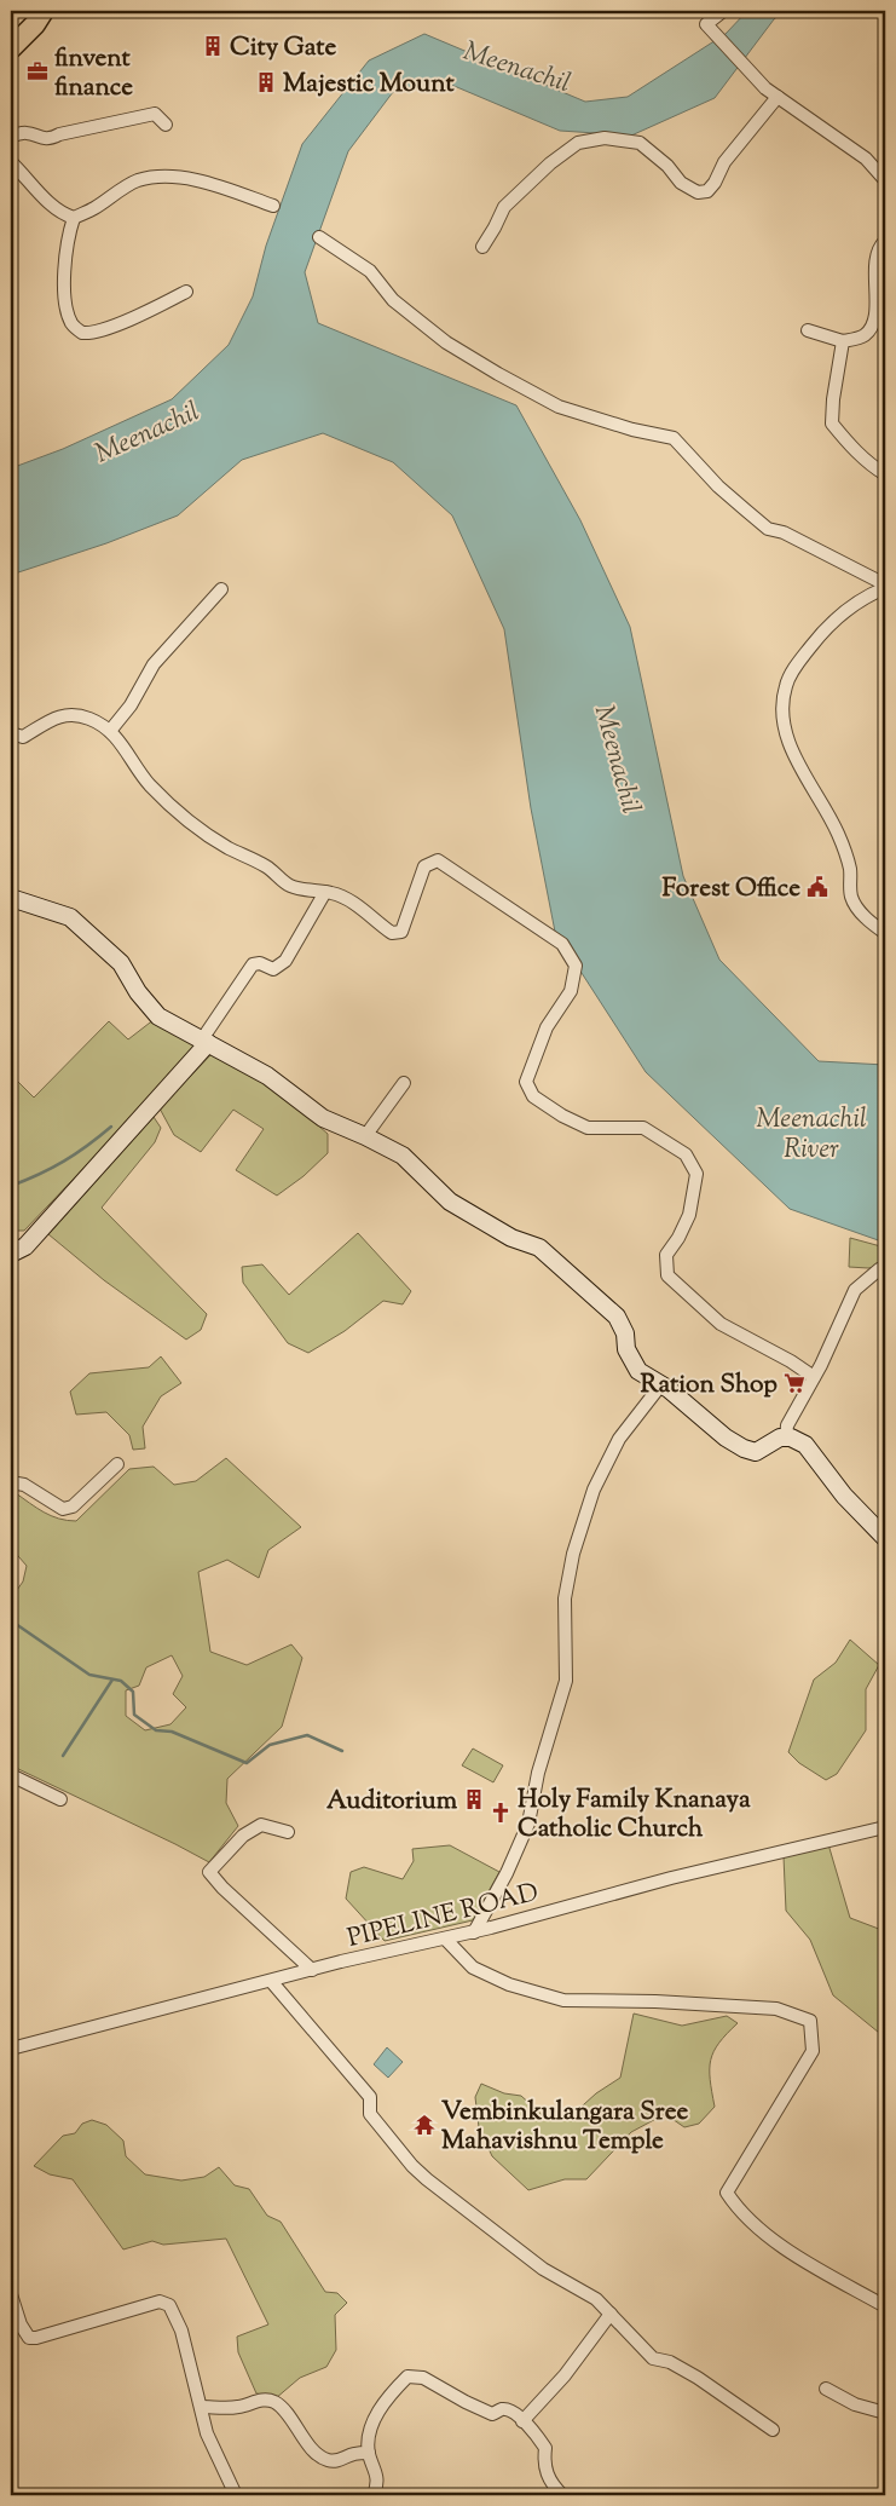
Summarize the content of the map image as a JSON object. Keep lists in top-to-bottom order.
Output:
{
  "streets": {
    "street": ["PIPELINE ROAD"]
  },
  "water": ["Meenachil", "Meenachil River"],
  "places": {
    "building": ["City Gate", "Majestic Mount", "Auditorium"],
    "office": ["finvent finance"],
    "public building": ["Forest Office"],
    "supermarket": ["Ration Shop"],
    "church": ["Holy Family Knanaya Catholic Church"],
    "temple": ["Vembinkulangara Sree Mahavishnu Temple"]
  }
}
